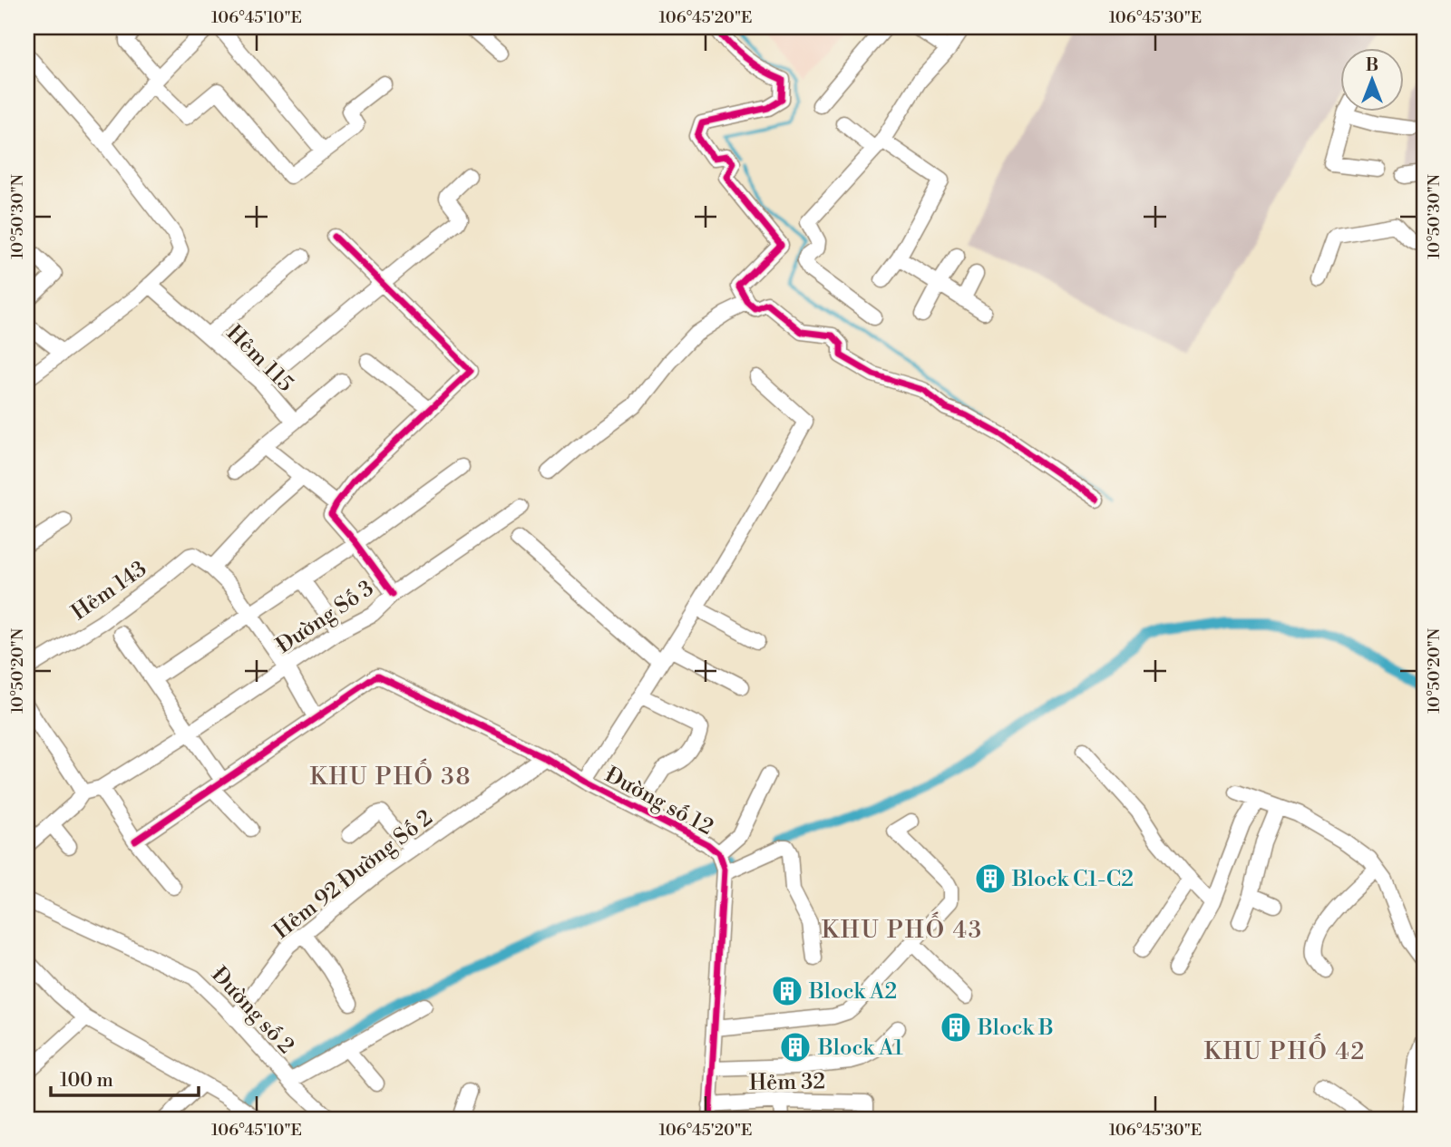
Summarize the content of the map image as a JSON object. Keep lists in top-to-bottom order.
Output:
{
  "streets": {
    "street": [
      "Hẻm 115",
      "Hẻm 143",
      "Đường Số 3",
      "Đường số 12",
      "Hẻm 92 Đường Số 2",
      "Đường số 2",
      "Hẻm 32"
    ]
  },
  "crossings": [
    ["Đường số 12", "Hẻm 92 Đường Số 2"],
    ["Đường số 12", "Hẻm 32"],
    ["Hẻm 92 Đường Số 2", "Đường số 2"]
  ],
  "districts": ["KHU PHỐ 38", "KHU PHỐ 43", "KHU PHỐ 42"],
  "places": {
    "building": [
      "Block C1-C2",
      "Block A2",
      "Block B",
      "Block A1"
    ]
  },
  "scale_bar": "100 m",
  "north": "top",
  "coordinates": [
    "106°45'10\"E",
    "106°45'20\"E",
    "106°45'30\"E",
    "10°50'30\"N",
    "10°50'20\"N"
  ]
}
